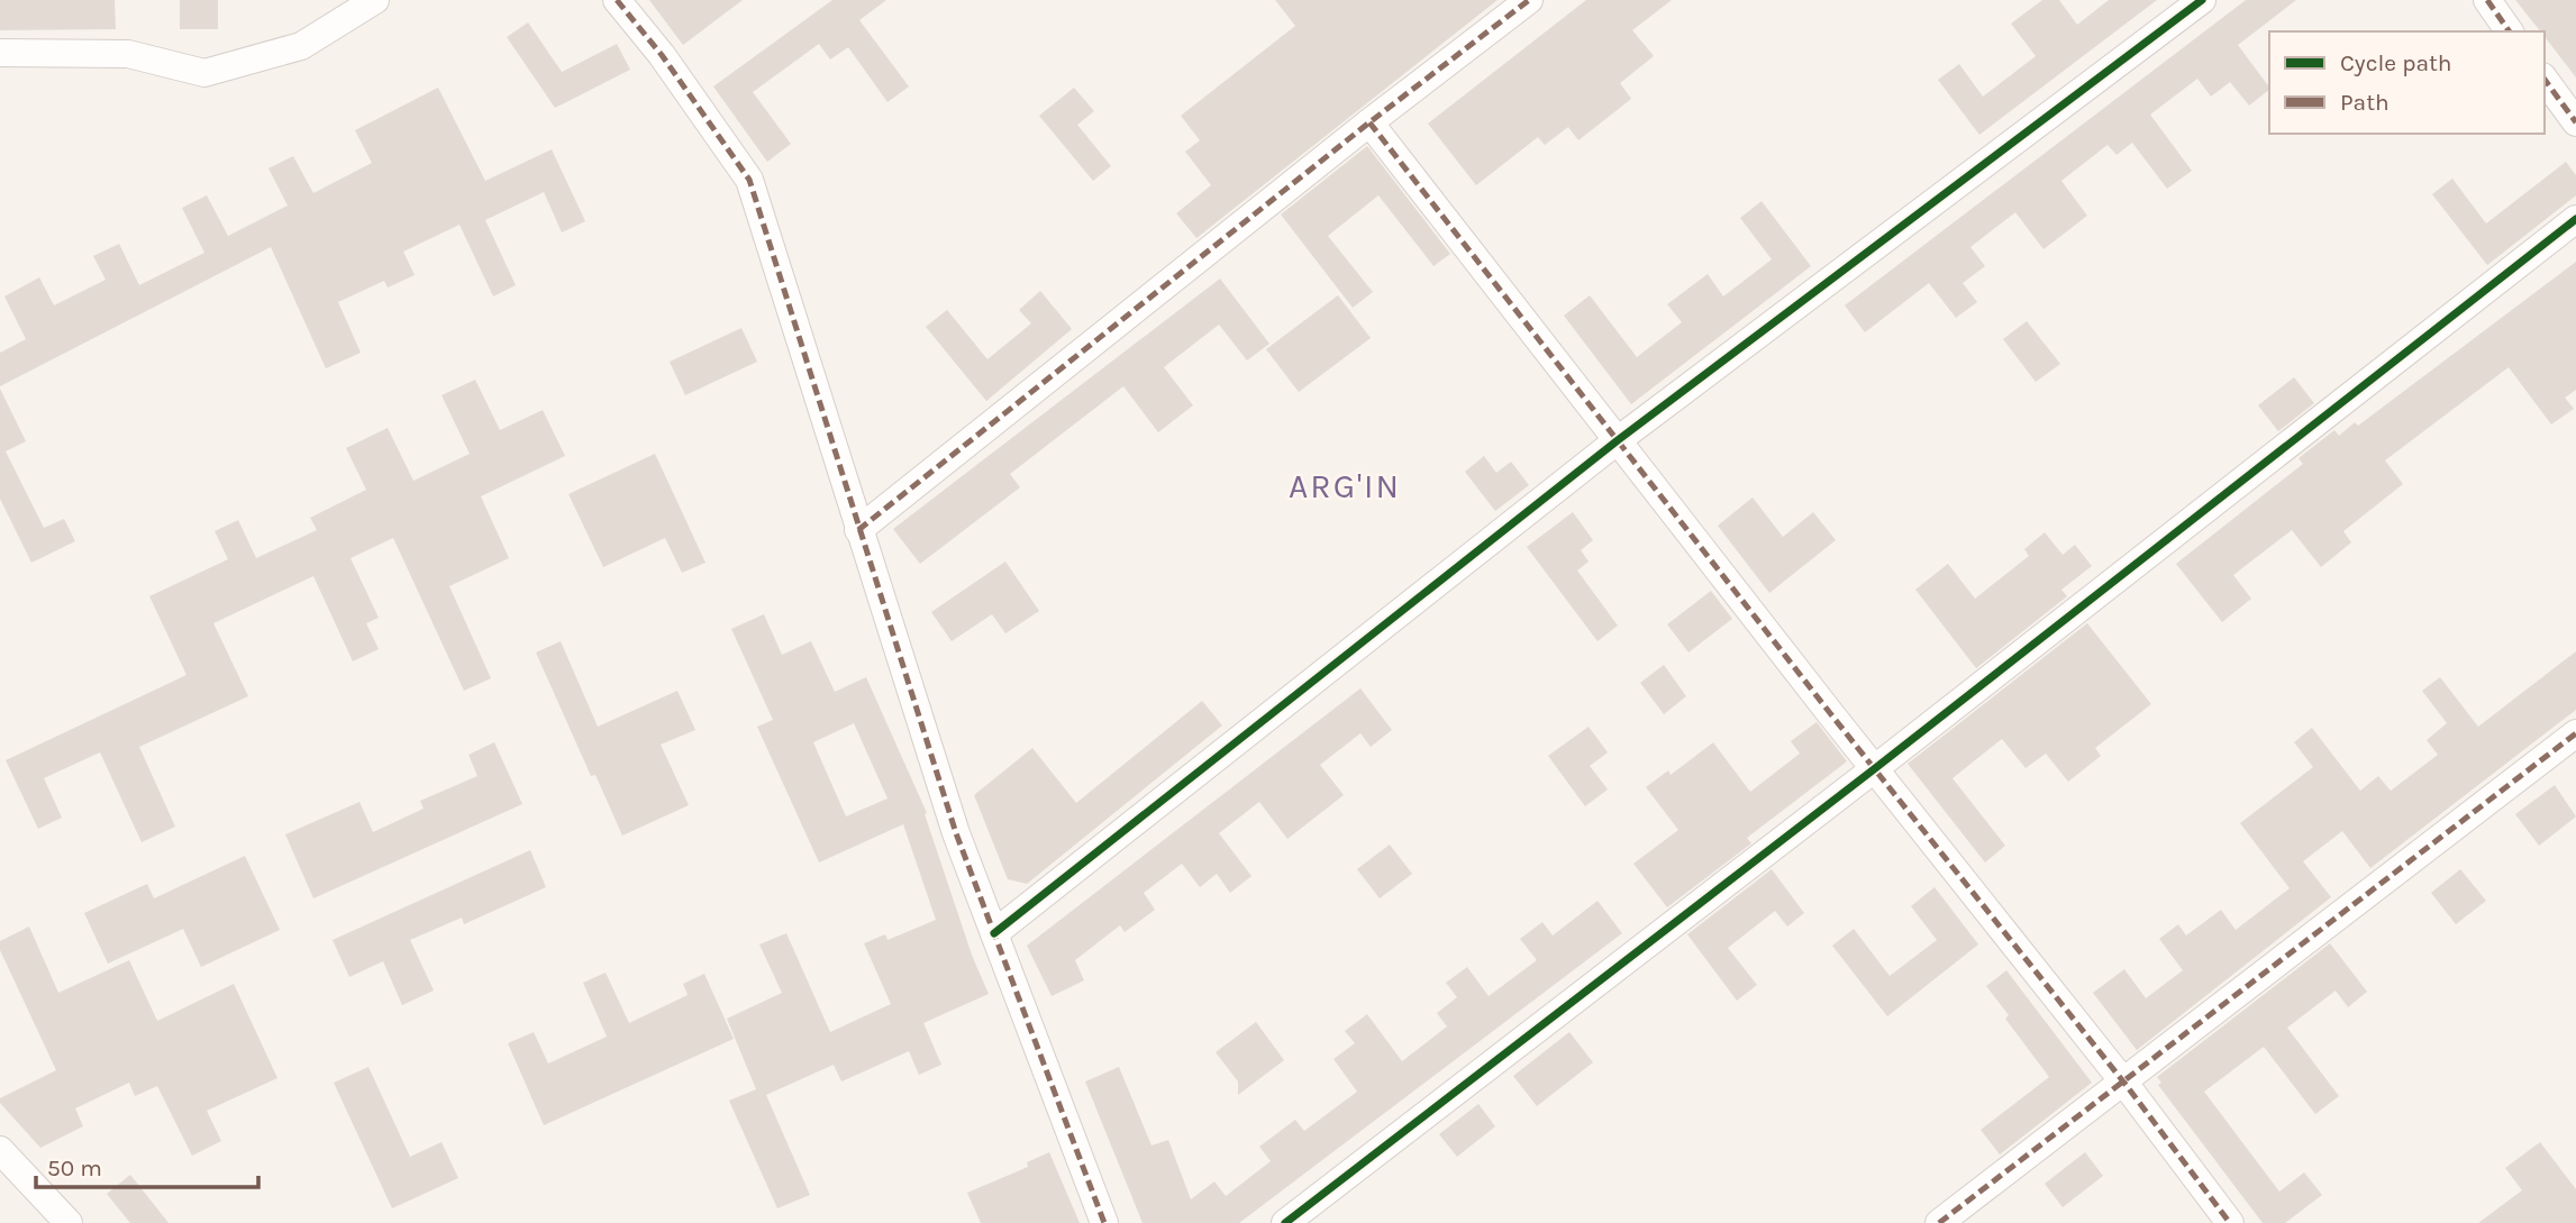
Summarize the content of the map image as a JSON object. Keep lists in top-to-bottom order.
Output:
{
  "districts": ["ARG'IN"],
  "legend": ["Cycle path", "Path"],
  "scale_bar": "50 m"
}
